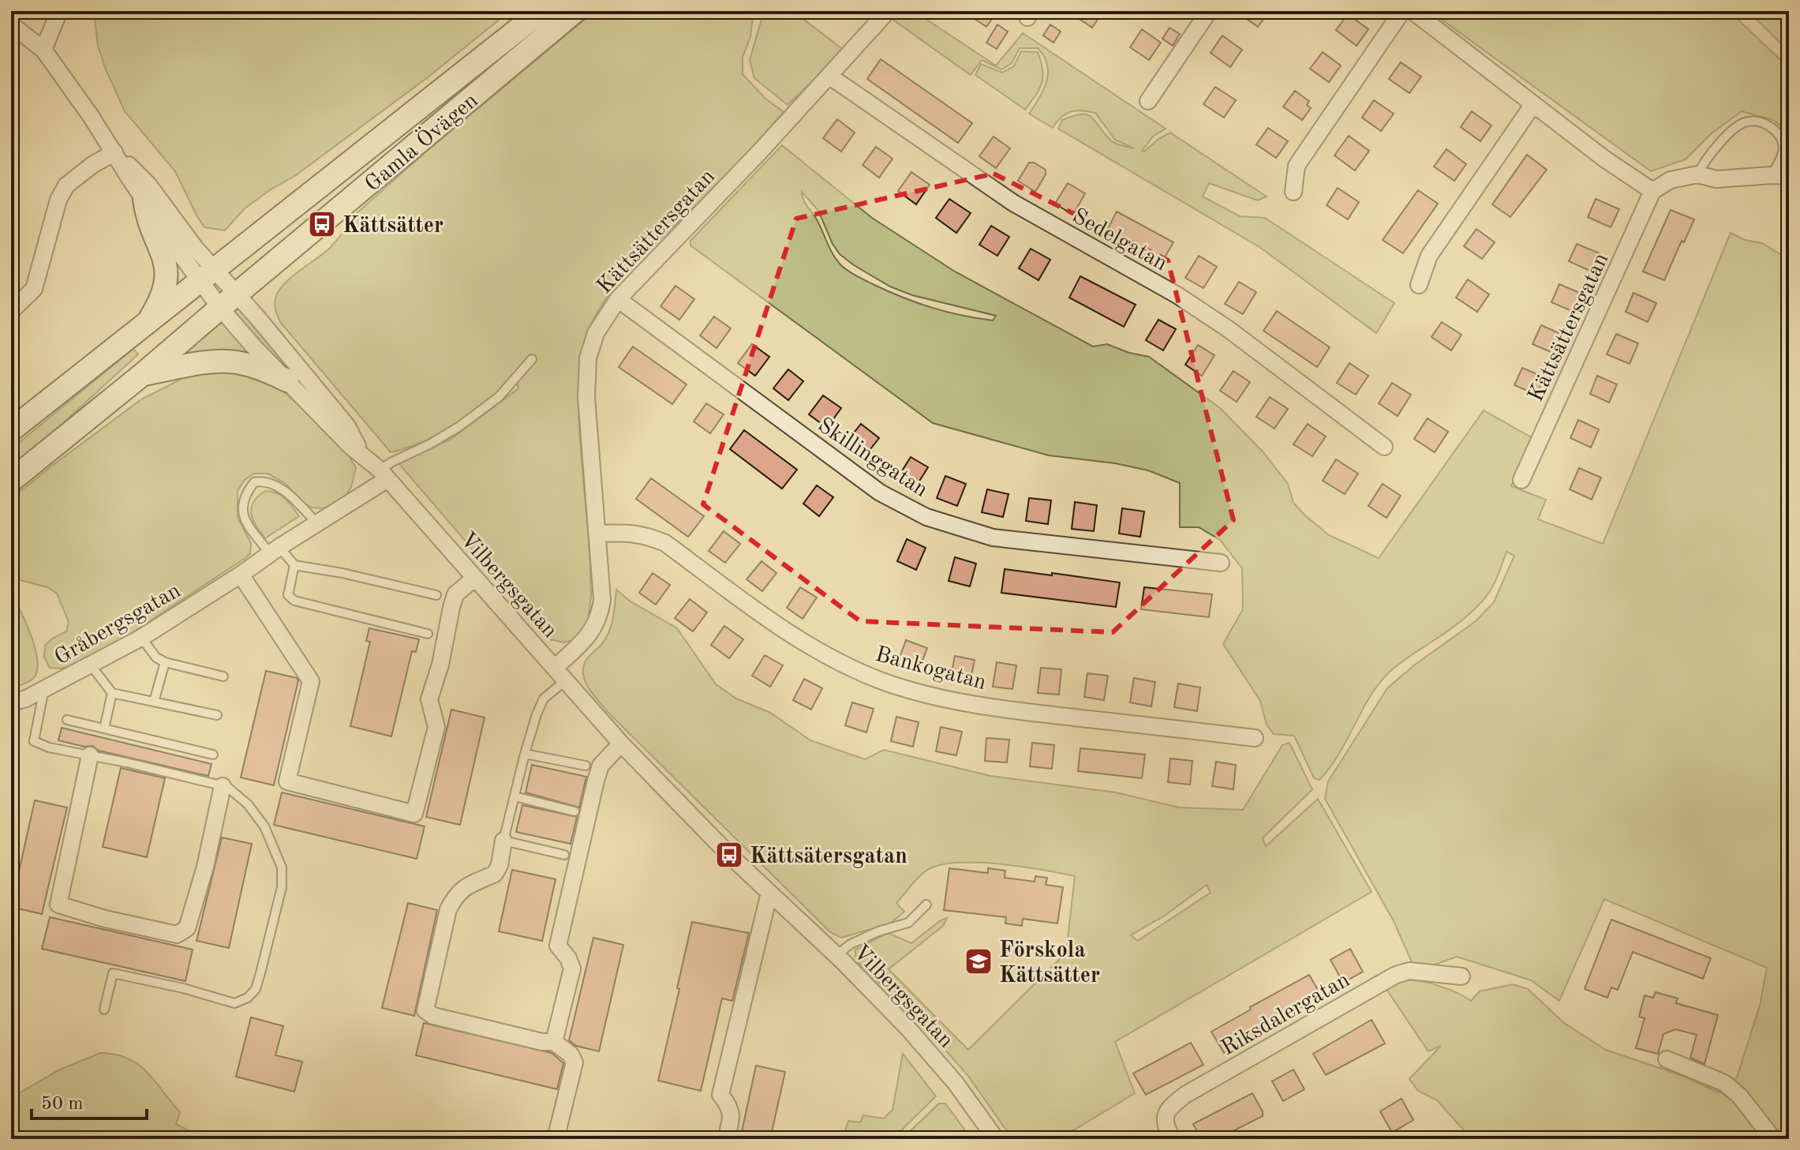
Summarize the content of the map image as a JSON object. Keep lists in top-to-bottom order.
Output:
{
  "streets": {
    "main road": ["Gamla Övägen"],
    "street": [
      "Kättsättersgatan",
      "Sedelgatan",
      "Skillinggatan",
      "Vilbergsgatan",
      "Gråbergsgatan",
      "Bankogatan",
      "Riksdalergatan"
    ]
  },
  "crossings": [
    ["Gamla Övägen", "Vilbergsgatan"],
    ["Kättsättersgatan", "Sedelgatan"],
    ["Kättsättersgatan", "Skillinggatan"],
    ["Kättsättersgatan", "Vilbergsgatan"],
    ["Kättsättersgatan", "Bankogatan"],
    ["Vilbergsgatan", "Gråbergsgatan"]
  ],
  "places": {
    "bus stop": ["Kättsätter", "Kättsätersgatan"],
    "school or university": ["Förskola Kättsätter"]
  },
  "scale_bar": "50 m"
}
